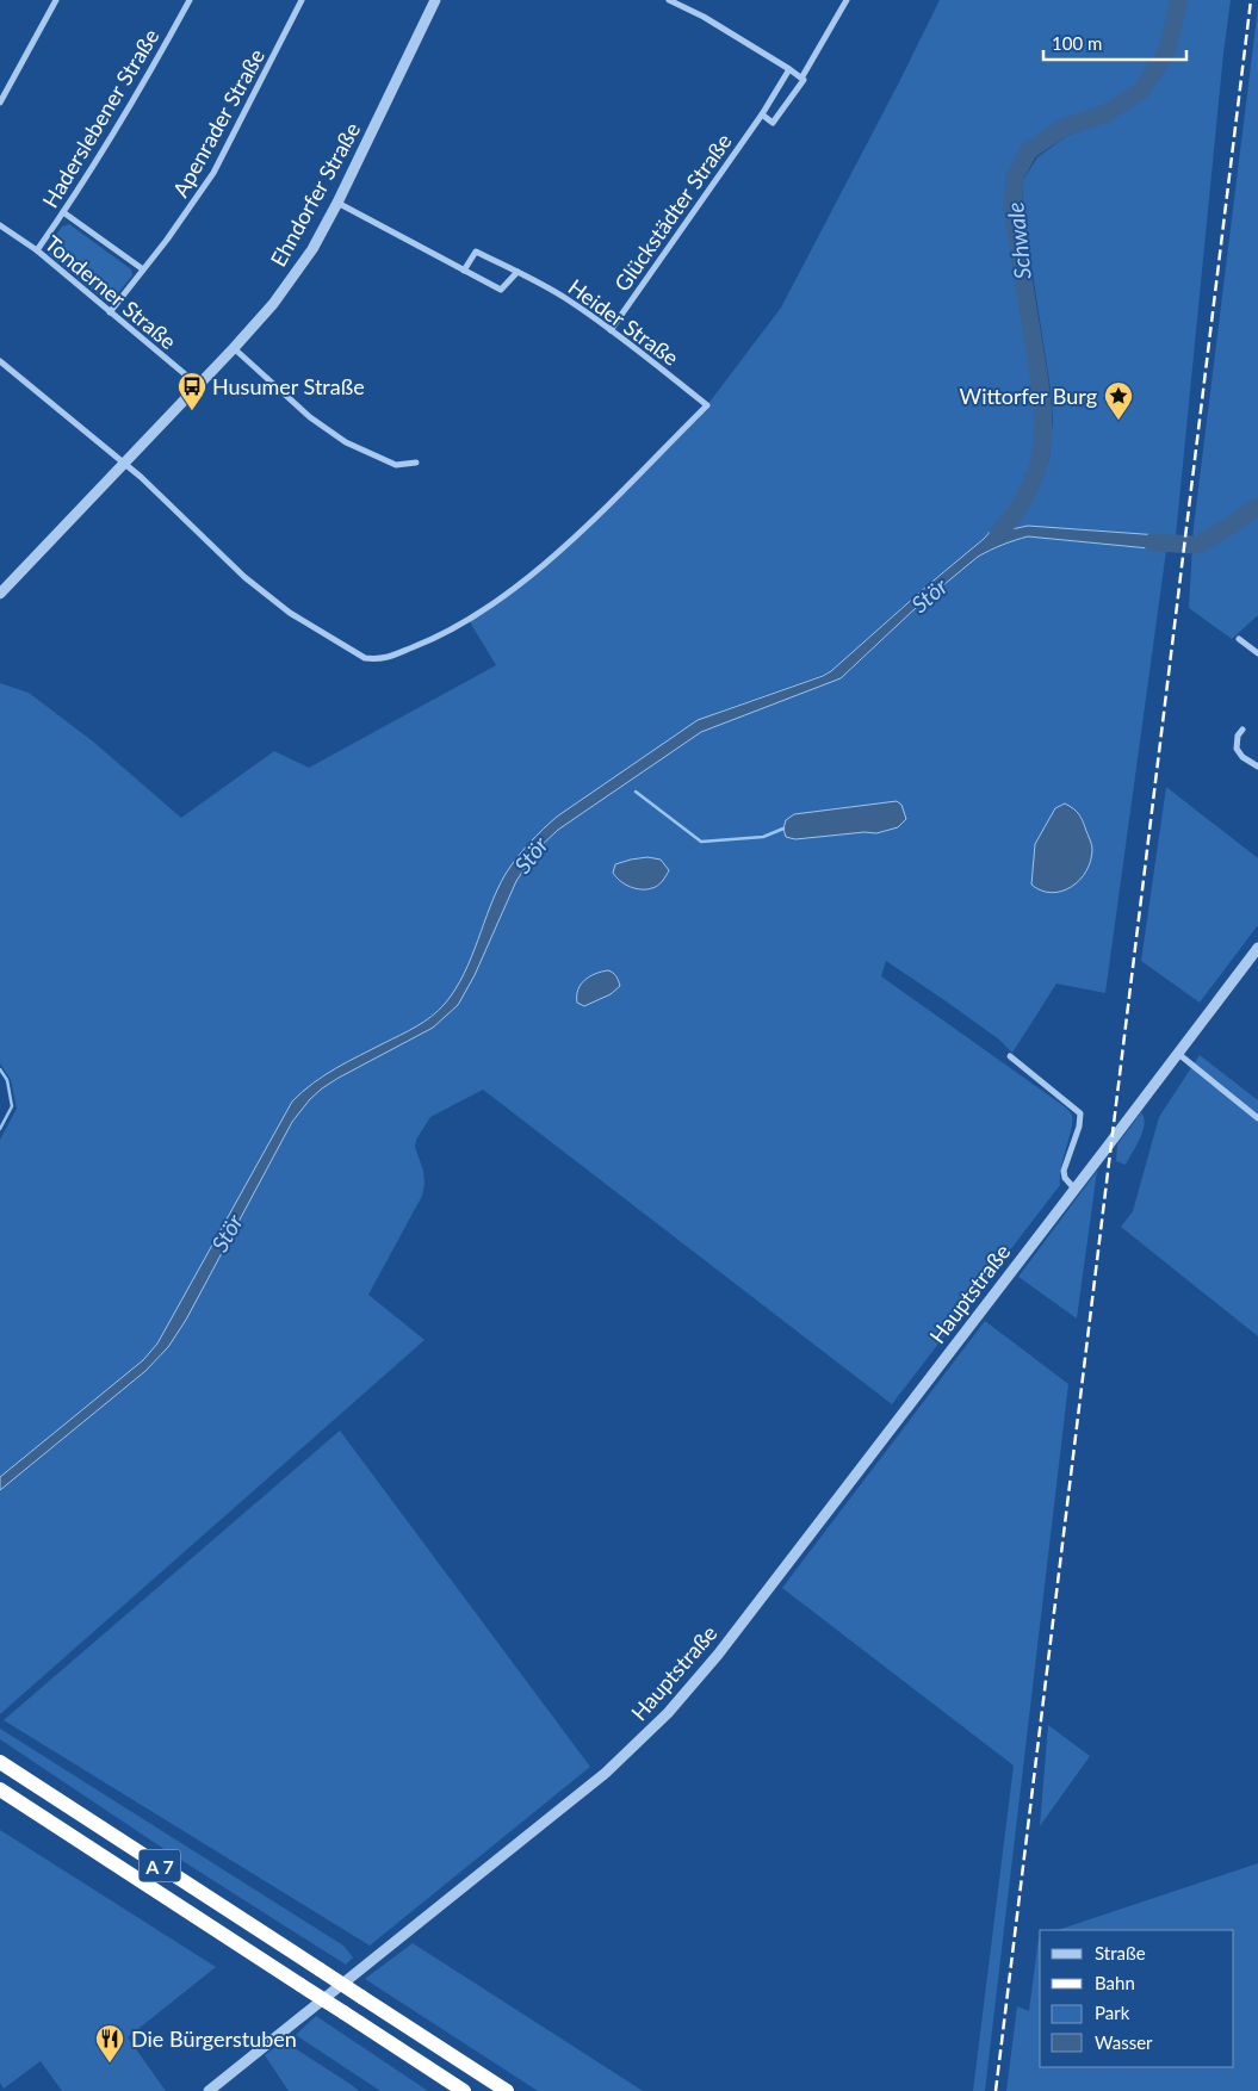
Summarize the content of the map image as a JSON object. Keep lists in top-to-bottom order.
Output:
{
  "streets": {
    "highway": ["A 7"],
    "street": [
      "Haderslebener Straße",
      "Apenrader Straße",
      "Ehndorfer Straße",
      "Glückstädter Straße",
      "Tonderner Straße",
      "Heider Straße",
      "Hauptstraße"
    ]
  },
  "crossings": [
    ["Haderslebener Straße", "Tonderner Straße"],
    ["Apenrader Straße", "Tonderner Straße"],
    ["Ehndorfer Straße", "Tonderner Straße"],
    ["Ehndorfer Straße", "Heider Straße"],
    ["Glückstädter Straße", "Heider Straße"]
  ],
  "water": ["Schwale", "Stör"],
  "places": {
    "bus stop": ["Husumer Straße"],
    "place": ["Wittorfer Burg"],
    "restaurant": ["Die Bürgerstuben"]
  },
  "legend": [
    "Straße",
    "Bahn",
    "Park",
    "Wasser"
  ],
  "scale_bar": "100 m"
}
